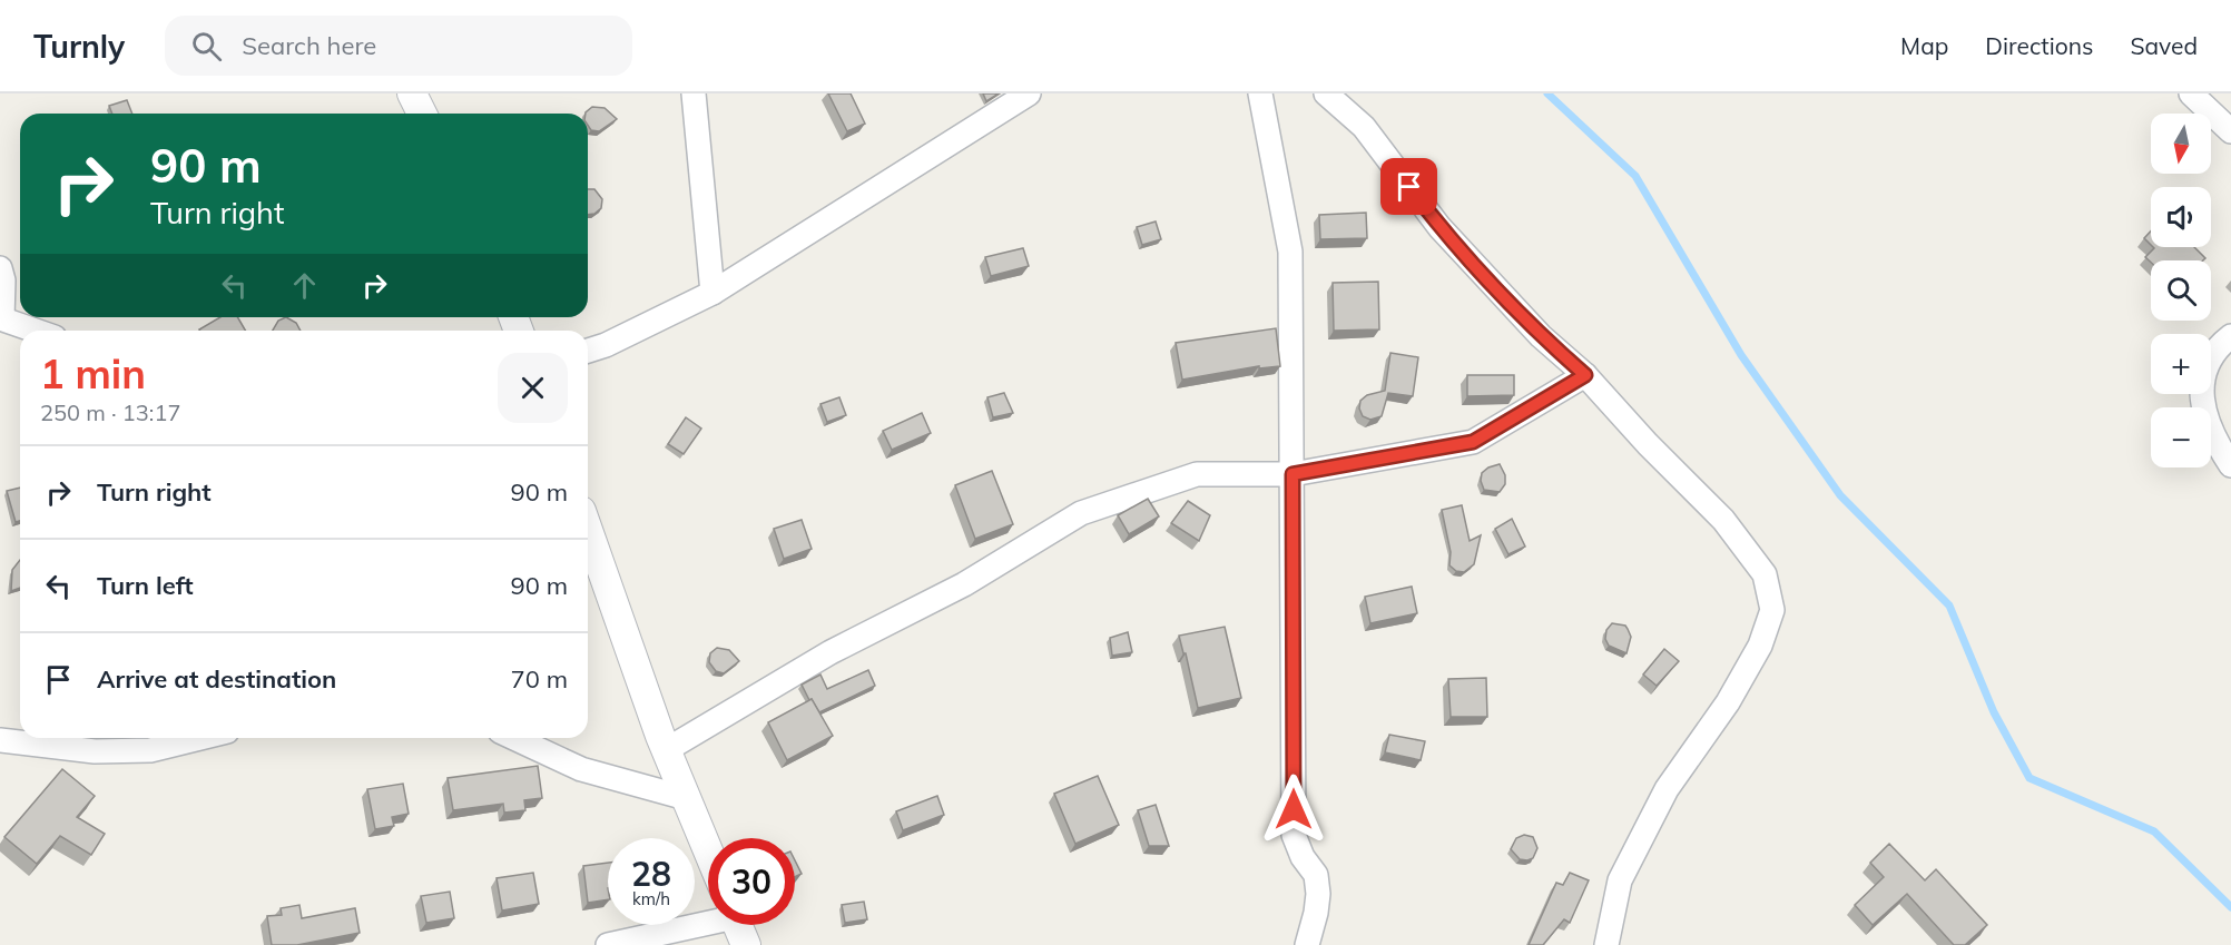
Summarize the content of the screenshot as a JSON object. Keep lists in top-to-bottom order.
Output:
{
  "north": "bottom",
  "page": {
    "header": "Turnly",
    "search": "Search here",
    "nav": ["Map", "Directions", "Saved"],
    "map_buttons": ["+", "−"],
    "turn": ["90 m", "Turn right"],
    "heading": ["1 min", "250 m · 13:17"],
    "list": [
      {
        "name": "Turn right",
        "value": "90 m"
      },
      {
        "name": "Turn left",
        "value": "90 m"
      },
      {
        "name": "Arrive at destination",
        "value": "70 m"
      }
    ],
    "speed": "28 km/h",
    "limit": "30"
  }
}
